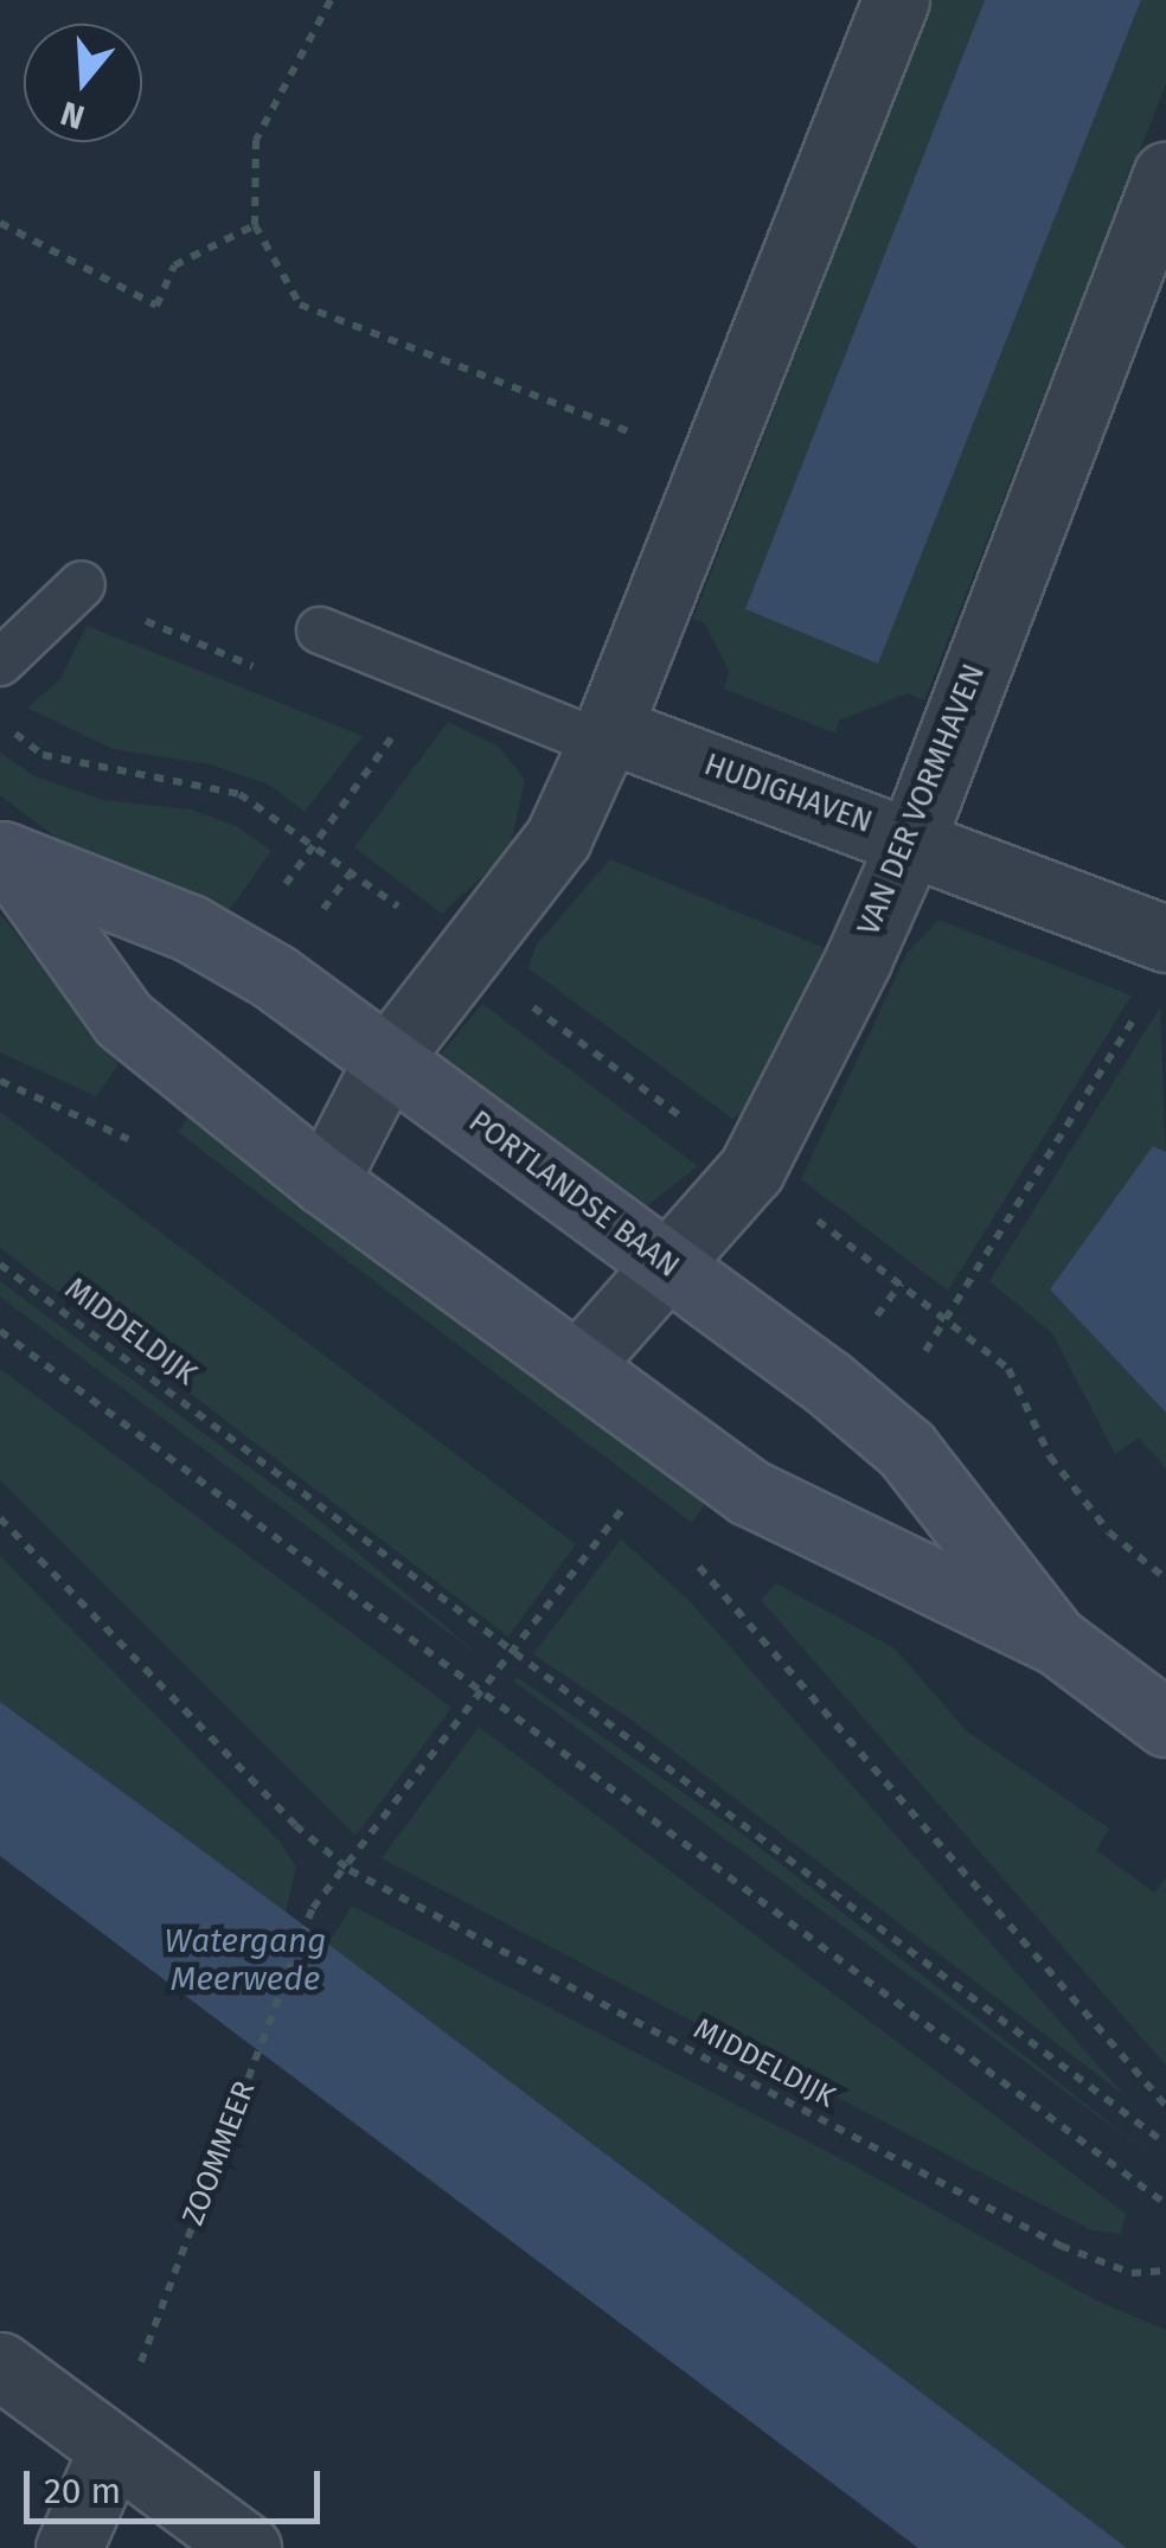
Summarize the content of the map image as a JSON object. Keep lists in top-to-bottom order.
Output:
{
  "streets": {
    "street": ["HUDIGHAVEN", "VAN DER VORMHAVEN", "PORTLANDSE BAAN"],
    "path": ["MIDDELDIJK", "ZOOMMEER"]
  },
  "crossings": [
    ["HUDIGHAVEN", "VAN DER VORMHAVEN"],
    ["VAN DER VORMHAVEN", "PORTLANDSE BAAN"],
    ["MIDDELDIJK", "ZOOMMEER"]
  ],
  "water": ["Watergang Meerwede"],
  "scale_bar": "20 m",
  "north": "bottom"
}
